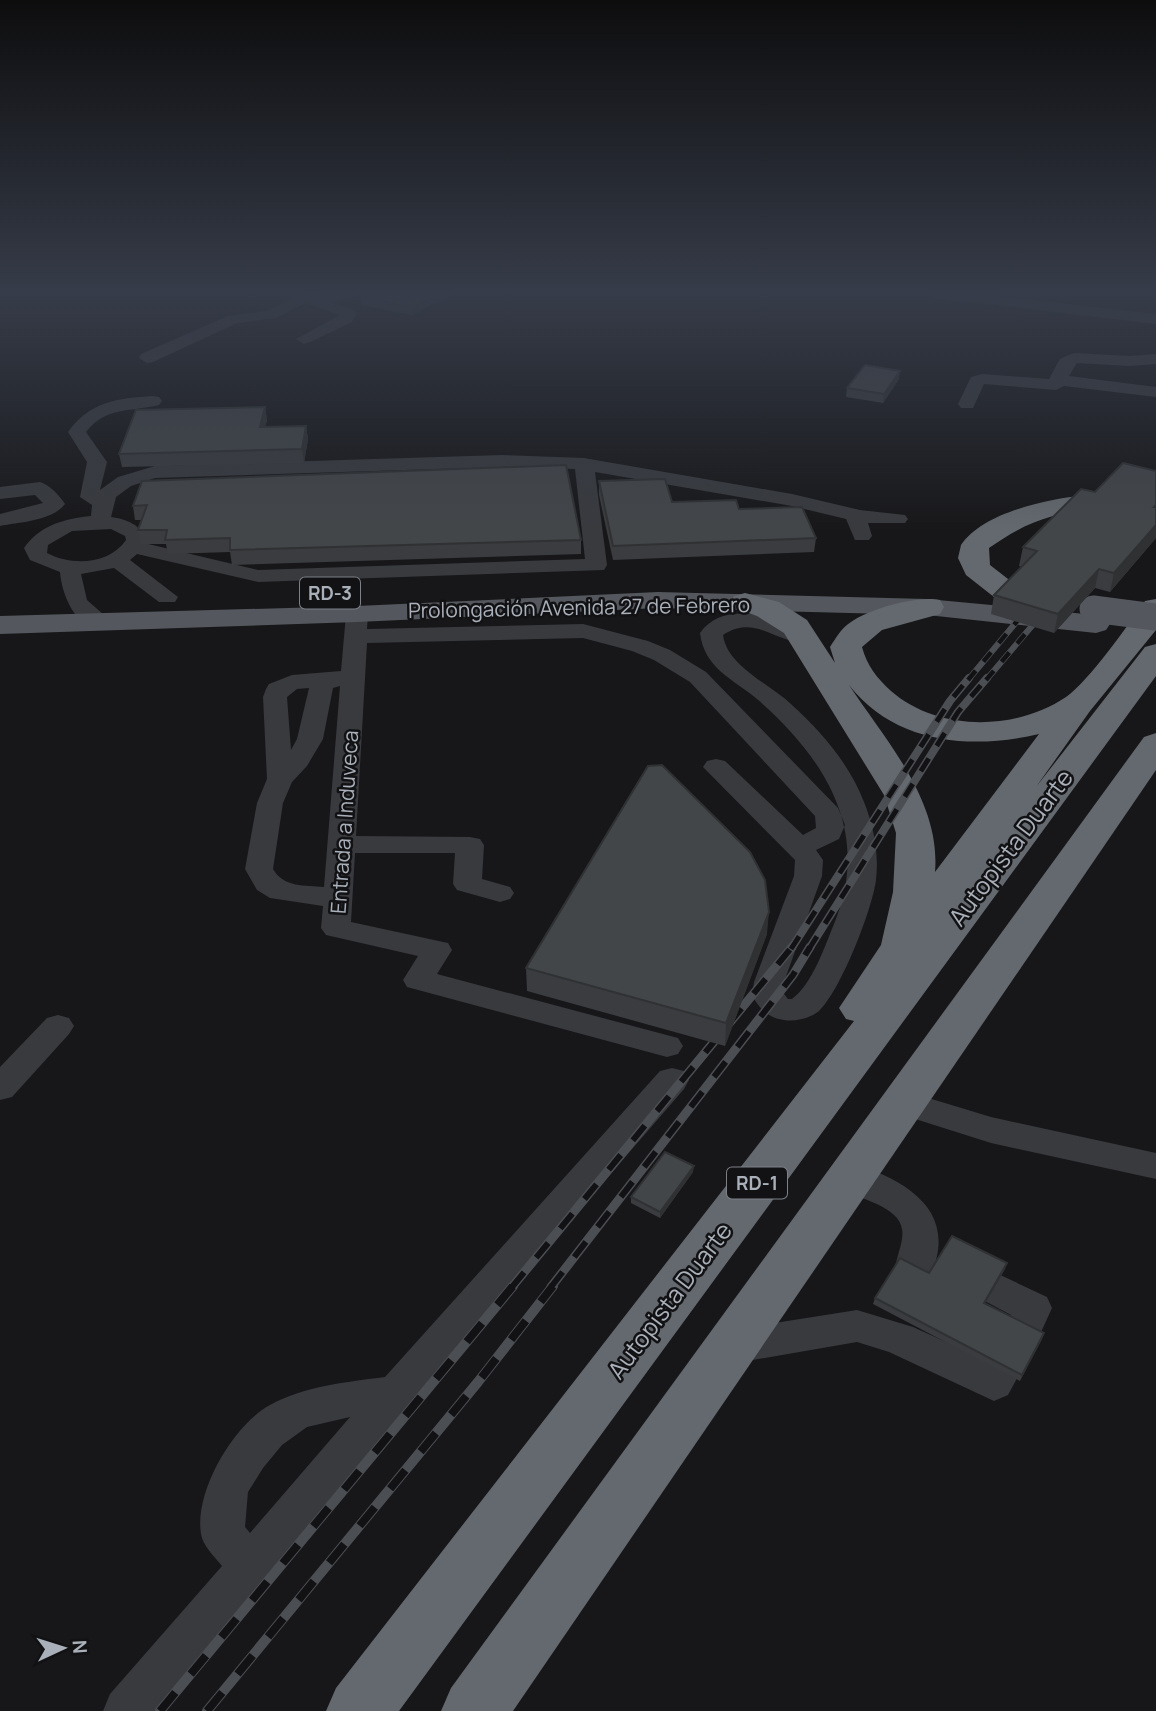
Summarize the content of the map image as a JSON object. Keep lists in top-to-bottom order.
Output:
{
  "streets": {
    "highway": ["Autopista Duarte", "RD-1"],
    "main road": ["RD-3", "Prolongación Avenida 27 de Febrero"],
    "street": ["Entrada a Induveca"]
  },
  "crossings": [
    ["Prolongación Avenida 27 de Febrero", "Entrada a Induveca"]
  ],
  "north": "right"
}
